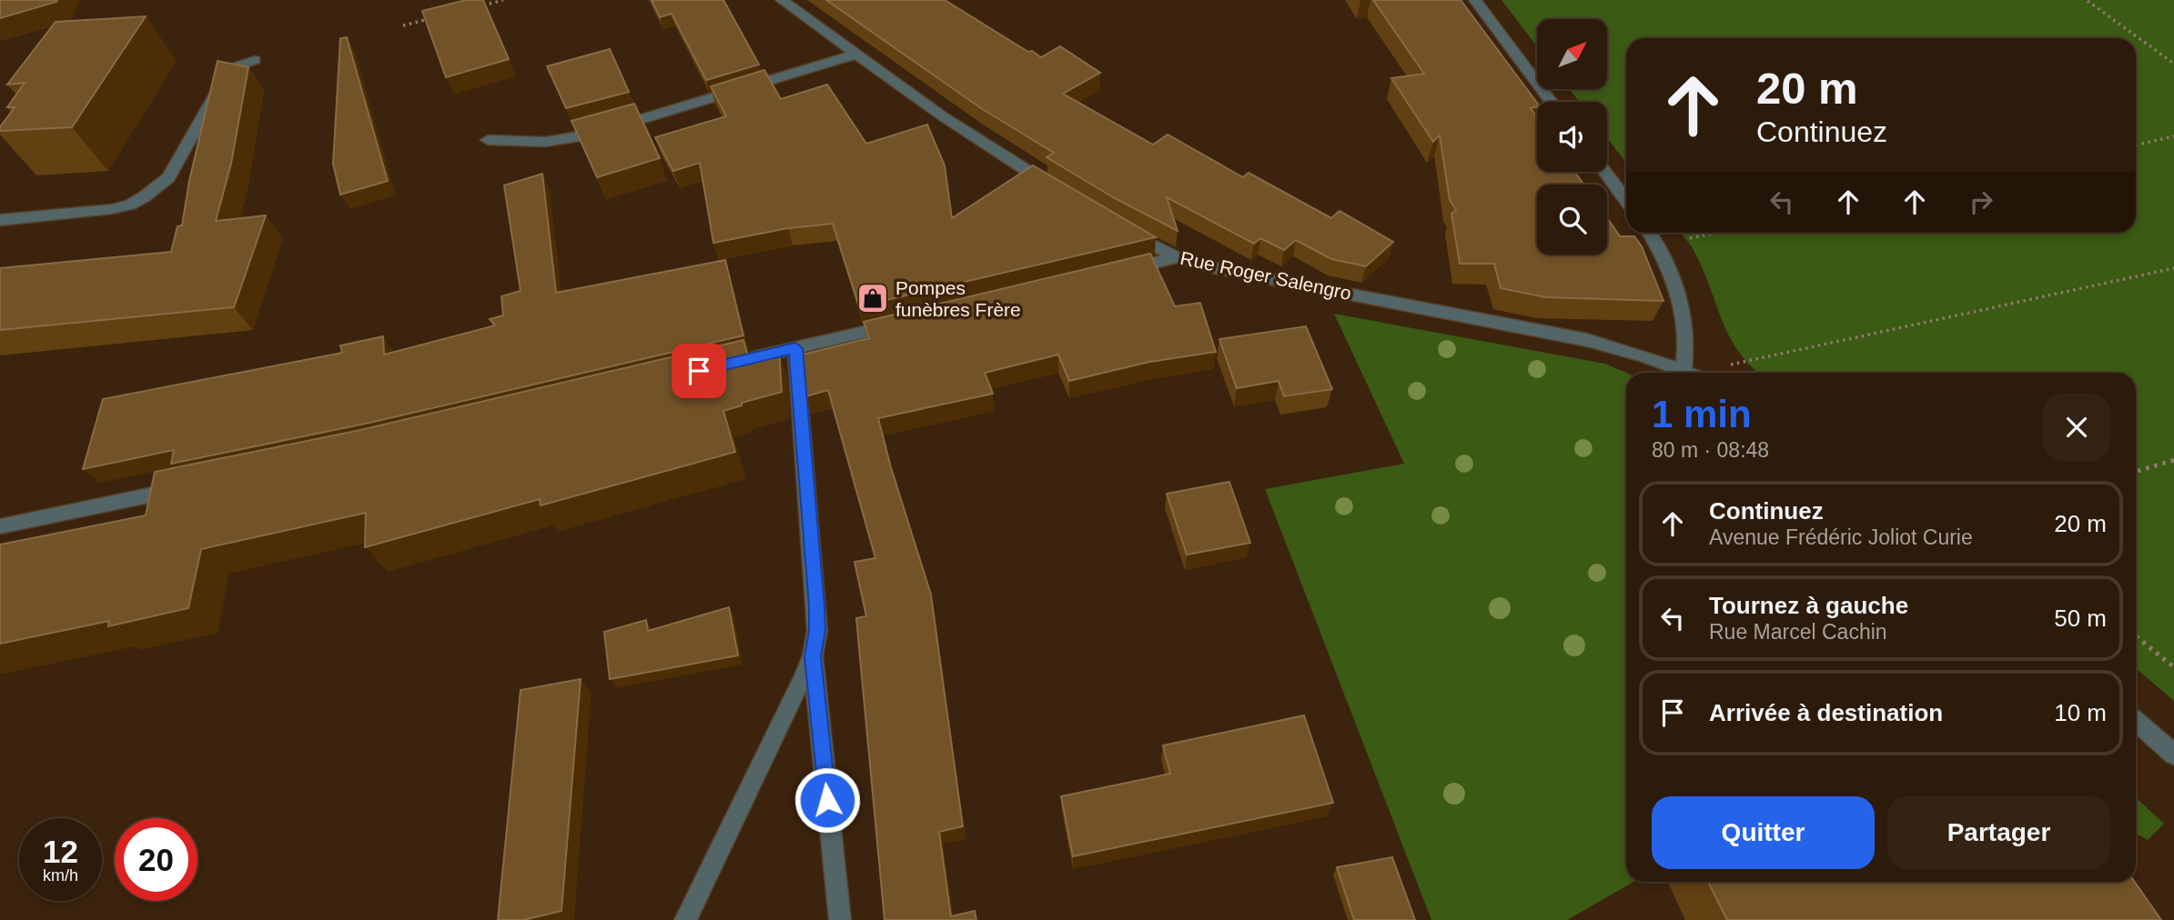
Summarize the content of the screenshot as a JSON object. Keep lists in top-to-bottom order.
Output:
{
  "streets": {
    "street": ["Rue Roger Salengro"]
  },
  "places": {
    "shop": ["Pompes funèbres Frère"]
  },
  "north": "top right",
  "page": {
    "turn": ["20 m", "Continuez"],
    "heading": ["1 min", "80 m · 08:48"],
    "list": [
      {
        "name": "Continuez",
        "note": "Avenue Frédéric Joliot Curie",
        "value": "20 m"
      },
      {
        "name": "Tournez à gauche",
        "note": "Rue Marcel Cachin",
        "value": "50 m"
      },
      {
        "name": "Arrivée à destination",
        "value": "10 m"
      }
    ],
    "buttons": ["Quitter", "Partager"],
    "speed": "12 km/h",
    "limit": "20"
  }
}
